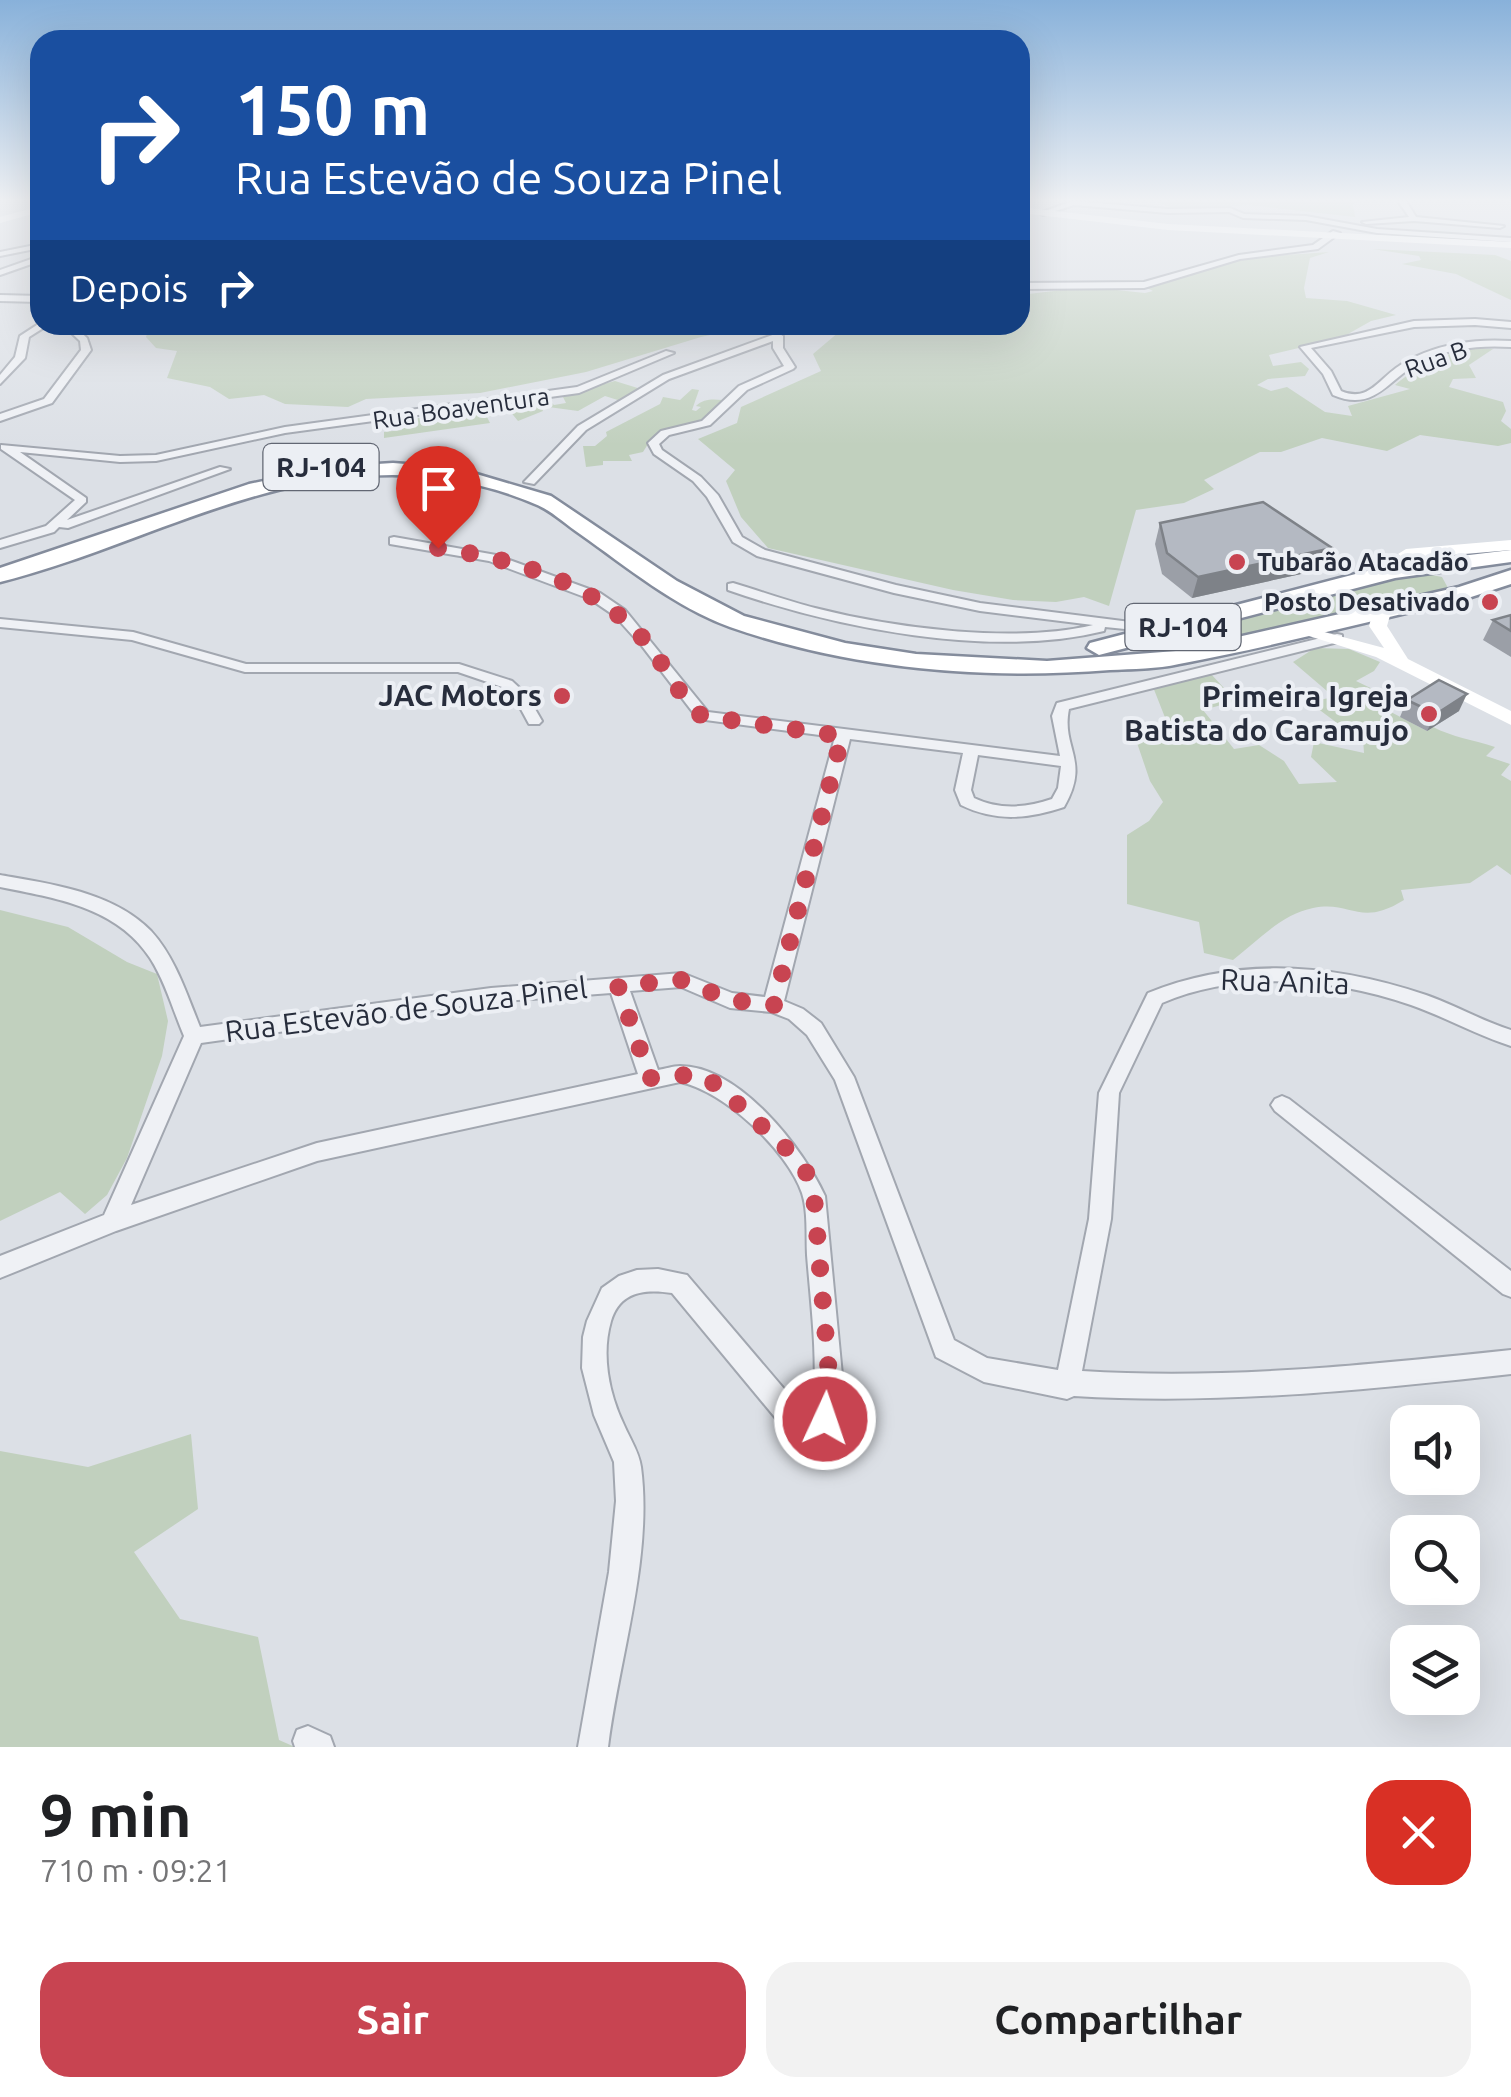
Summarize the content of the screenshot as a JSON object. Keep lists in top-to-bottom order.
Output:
{
  "streets": {
    "highway": ["RJ-104"],
    "street": [
      "Rua B",
      "Rua Boaventura",
      "Rua Anita",
      "Rua Estevão de Souza Pinel"
    ]
  },
  "places": [
    "Tubarão Atacadão",
    "Posto Desativado",
    "JAC Motors",
    "Primeira Igreja Batista do Caramujo"
  ],
  "page": {
    "turn": ["150 m", "Rua Estevão de Souza Pinel"],
    "then": "Depois",
    "heading": ["9 min", "710 m · 09:21"],
    "buttons": ["Sair", "Compartilhar"]
  }
}
